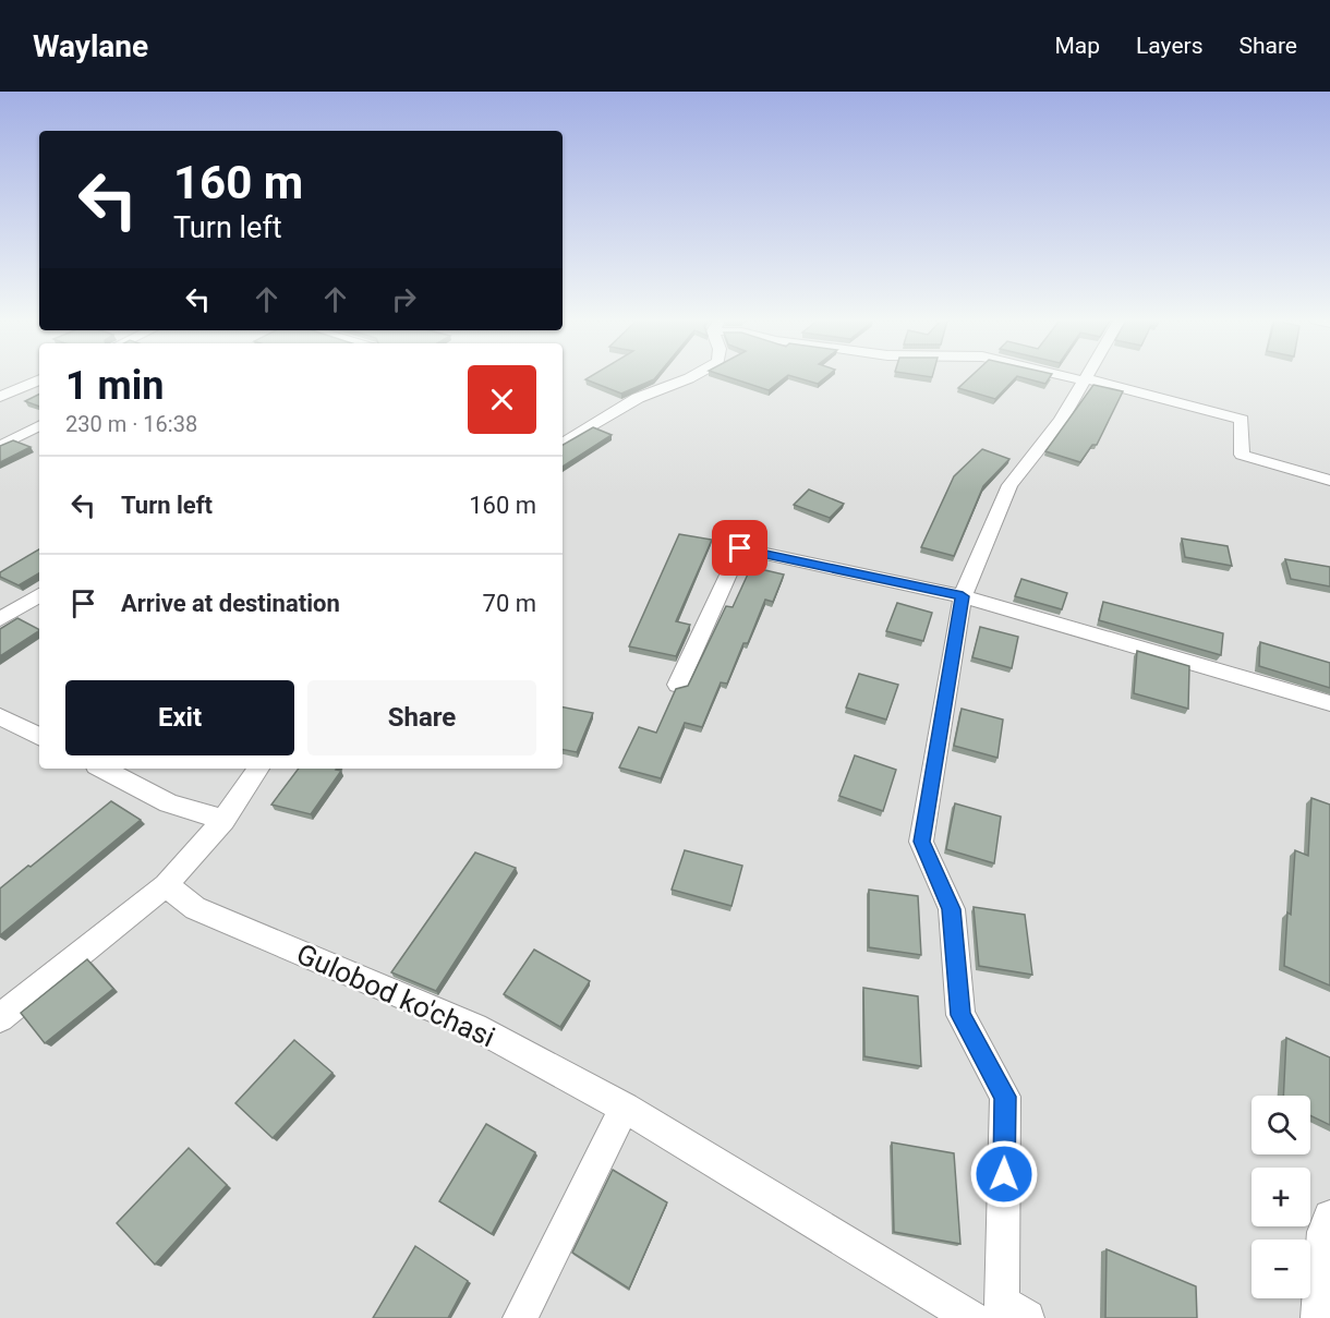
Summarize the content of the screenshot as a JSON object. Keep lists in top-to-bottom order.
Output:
{
  "streets": {
    "street": ["Gulobod ko'chasi"]
  },
  "page": {
    "header": "Waylane",
    "nav": ["Map", "Layers", "Share"],
    "turn": ["160 m", "Turn left"],
    "heading": ["1 min", "230 m · 16:38"],
    "list": [
      {
        "name": "Turn left",
        "value": "160 m"
      },
      {
        "name": "Arrive at destination",
        "value": "70 m"
      }
    ],
    "buttons": ["Exit", "Share"],
    "map_buttons": ["+", "−"]
  }
}
